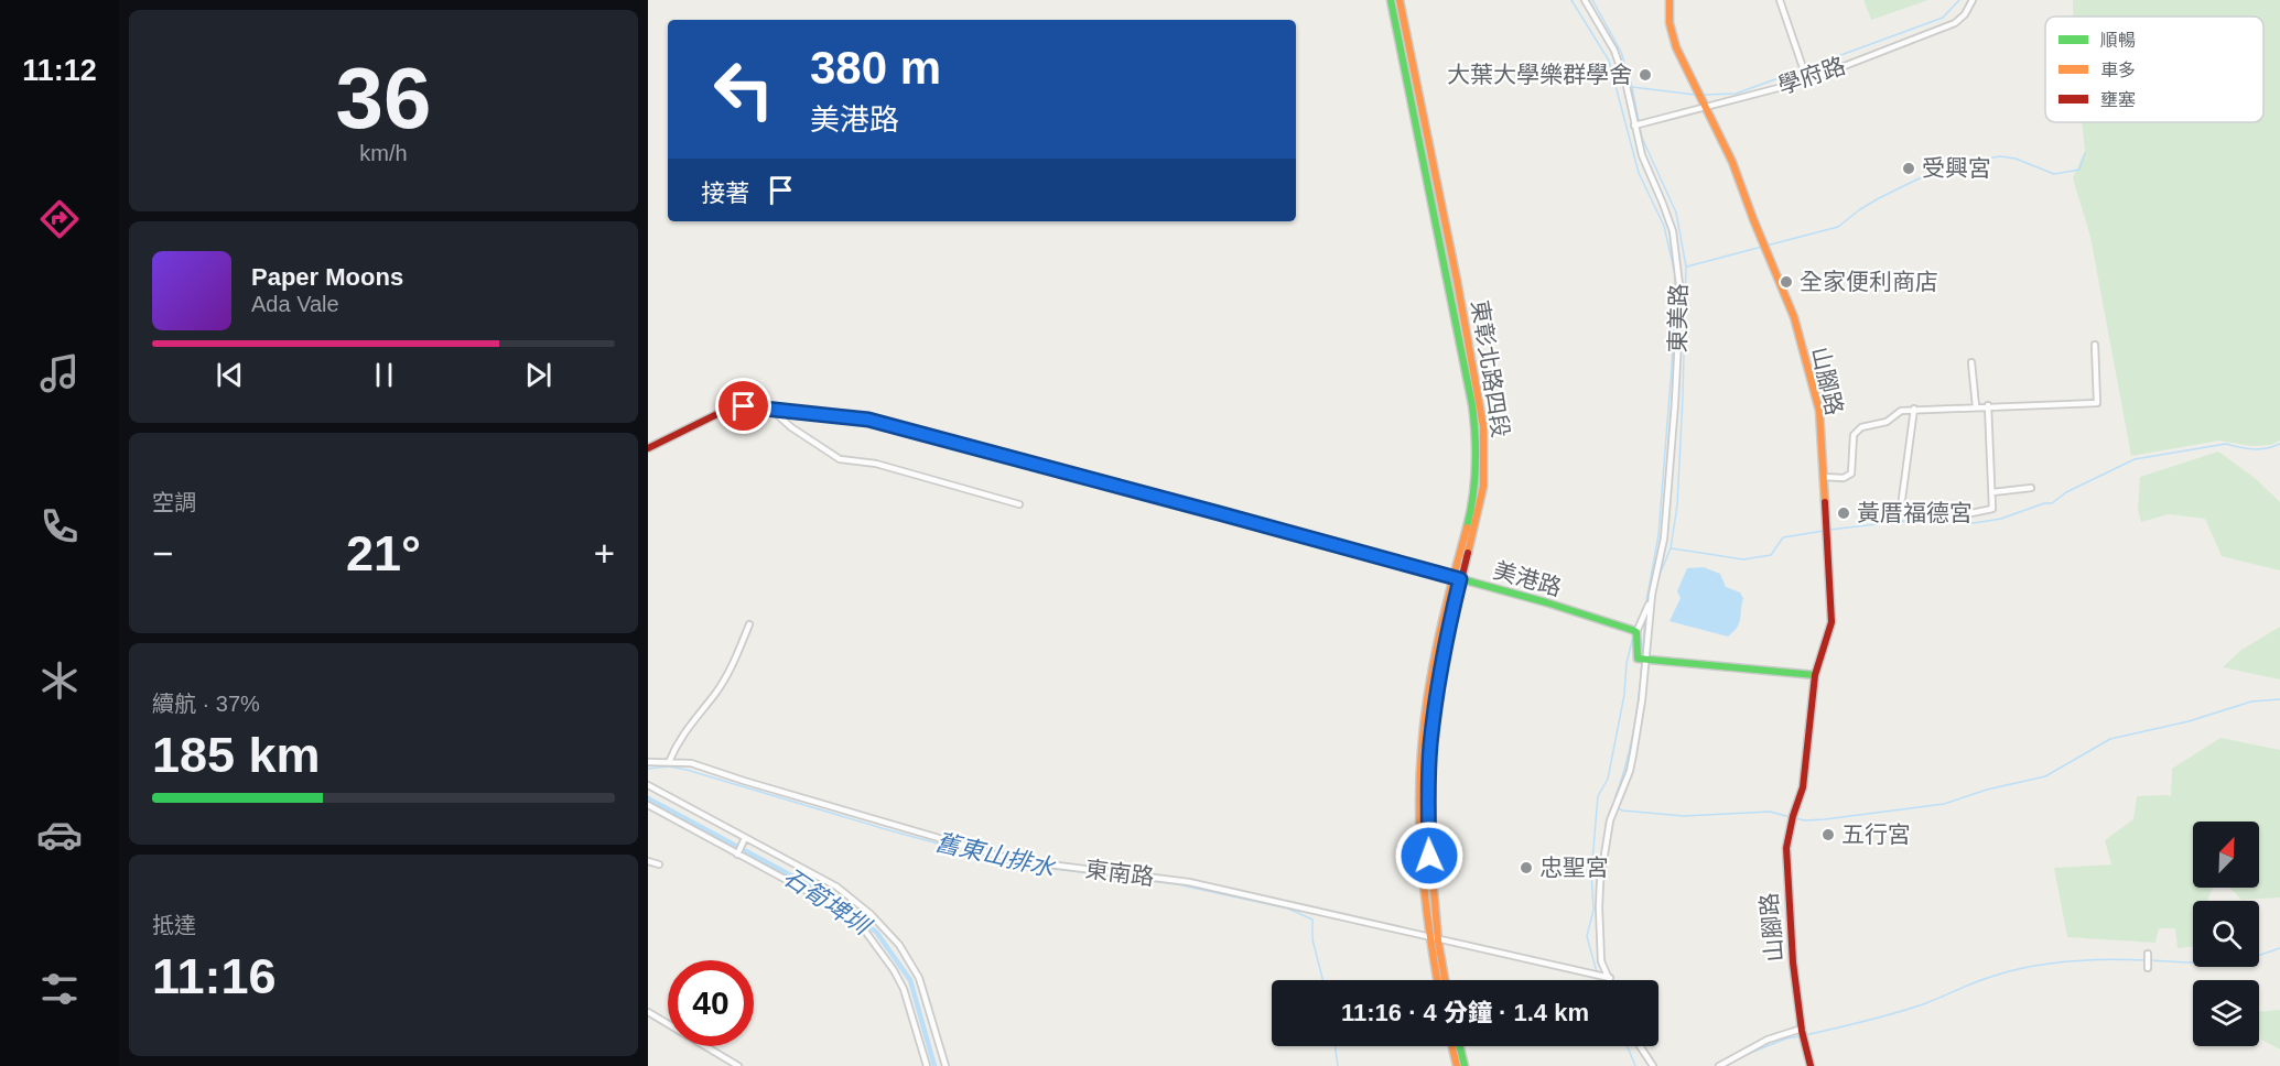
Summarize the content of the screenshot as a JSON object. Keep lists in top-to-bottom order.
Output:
{
  "streets": {
    "street": [
      "學府路",
      "東美路",
      "東彰北路四段",
      "山腳路",
      "美港路",
      "東南路"
    ]
  },
  "crossings": [
    ["學府路", "東美路"],
    ["學府路", "山腳路"],
    ["東彰北路四段", "美港路"],
    ["東彰北路四段", "東南路"]
  ],
  "water": ["舊東山排水", "石筍埤圳"],
  "places": [
    "大葉大學樂群學舍",
    "受興宮",
    "全家便利商店",
    "黃厝福德宮",
    "五行宮",
    "忠聖宮"
  ],
  "legend": ["順暢", "車多", "壅塞"],
  "north": "top right",
  "page": {
    "tabs": "11:12",
    "tile": [
      ["36", "km/h"],
      "空調",
      ["續航 · 37%", "185 km"],
      ["抵達", "11:16"]
    ],
    "turn": ["380 m", "美港路"],
    "then": "接著",
    "song": ["Paper Moons", "Ada Vale"],
    "heat": ["−", "21°", "+"],
    "limit": "40",
    "trip": "11:16 · 4 分鐘 · 1.4 km"
  }
}
